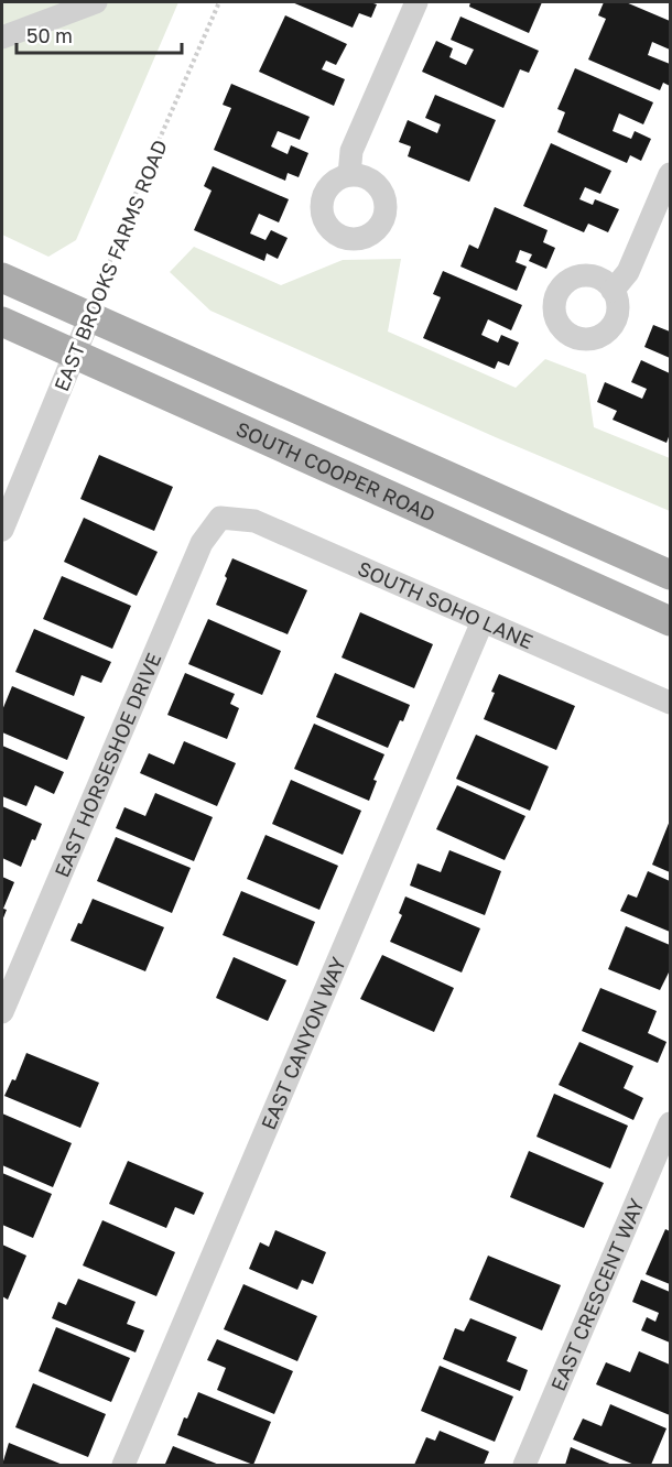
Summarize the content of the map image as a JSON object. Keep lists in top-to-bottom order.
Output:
{
  "streets": {
    "main road": ["SOUTH COOPER ROAD"],
    "street": [
      "EAST BROOKS FARMS ROAD",
      "SOUTH SOHO LANE",
      "EAST HORSESHOE DRIVE",
      "EAST CANYON WAY",
      "EAST CRESCENT WAY"
    ]
  },
  "crossings": [
    ["EAST BROOKS FARMS ROAD", "SOUTH COOPER ROAD"],
    ["SOUTH SOHO LANE", "EAST HORSESHOE DRIVE"],
    ["SOUTH SOHO LANE", "EAST CANYON WAY"]
  ],
  "scale_bar": "50 m"
}
